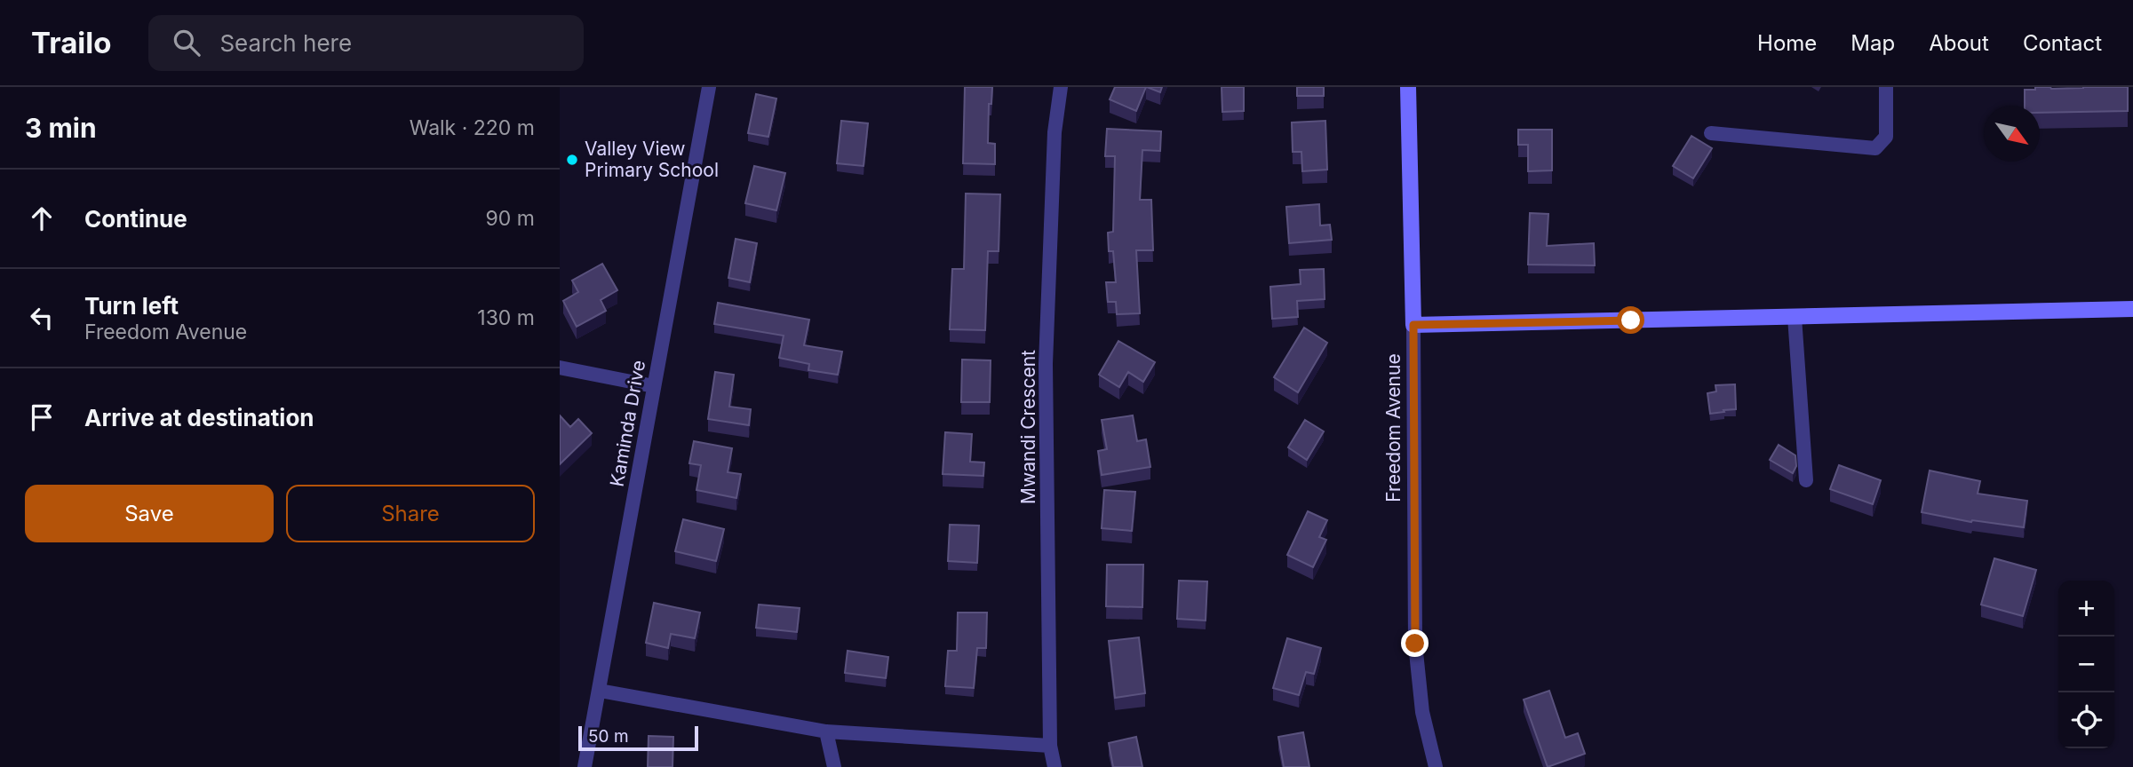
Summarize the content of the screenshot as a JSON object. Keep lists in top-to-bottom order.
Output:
{
  "streets": {
    "main road": ["Freedom Avenue"],
    "street": ["Kaminda Drive", "Mwandi Crescent"]
  },
  "places": ["Valley View Primary School"],
  "scale_bar": "50 m",
  "north": "bottom right",
  "page": {
    "header": "Trailo",
    "search": "Search here",
    "nav": [
      "Home",
      "Map",
      "About",
      "Contact"
    ],
    "heading": ["3 min", "Walk · 220 m"],
    "list": [
      ["Continue", "90 m"],
      ["Turn left", "Freedom Avenue", "130 m"],
      "Arrive at destination"
    ],
    "buttons": ["Save", "Share"],
    "map_buttons": ["+", "−"],
    "scale": "50 m"
  }
}
